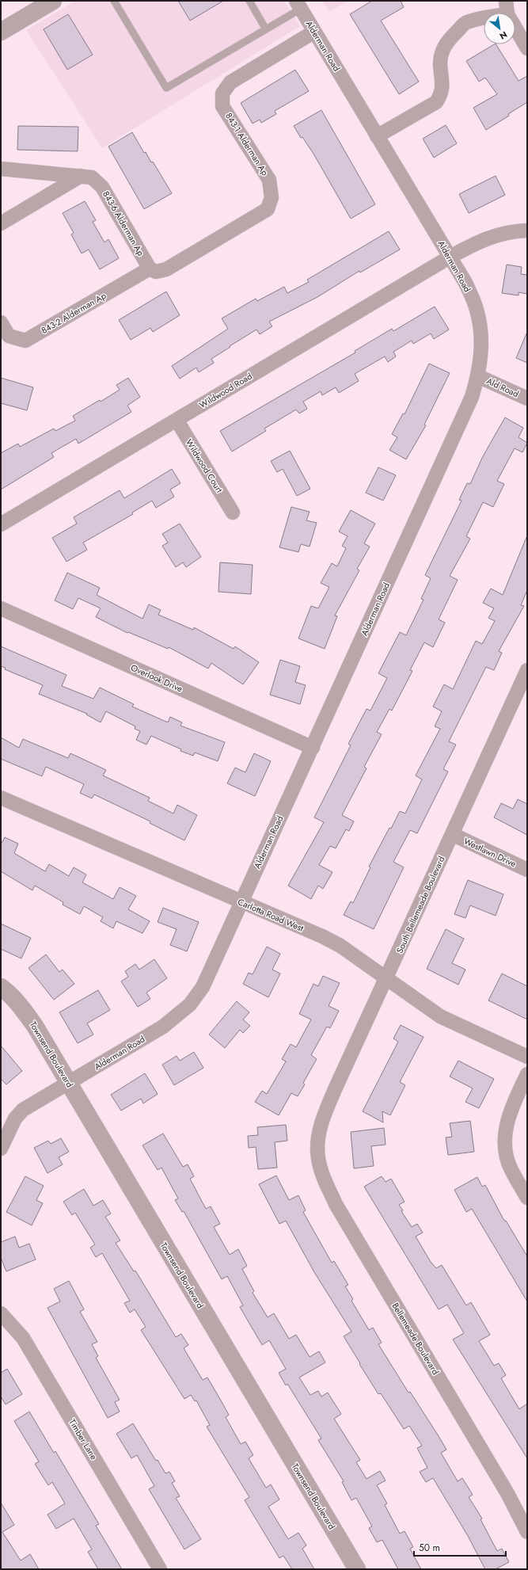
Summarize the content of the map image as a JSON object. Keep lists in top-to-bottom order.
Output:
{
  "streets": {
    "street": [
      "Alderman Road",
      "843-1 Alderman Ap",
      "843-6 Alderman Ap",
      "843-2 Alderman Ap",
      "Ald Road",
      "Wildwood Road",
      "Wildwood Court",
      "Overlook Drive",
      "Westlawn Drive",
      "South Bellemeade Boulevard",
      "Carlotta Road West",
      "Townsend Boulevard",
      "Bellemeade Boulevard",
      "Timber Lane"
    ]
  },
  "crossings": [
    ["Alderman Road", "843-1 Alderman Ap"],
    ["Alderman Road", "Ald Road"],
    ["Alderman Road", "Wildwood Road"],
    ["Alderman Road", "Overlook Drive"],
    ["Alderman Road", "Carlotta Road West"],
    ["Alderman Road", "Townsend Boulevard"],
    ["843-1 Alderman Ap", "843-6 Alderman Ap"],
    ["843-1 Alderman Ap", "843-2 Alderman Ap"],
    ["843-6 Alderman Ap", "843-2 Alderman Ap"],
    ["Wildwood Road", "Wildwood Court"],
    ["Westlawn Drive", "South Bellemeade Boulevard"],
    ["South Bellemeade Boulevard", "Carlotta Road West"],
    ["South Bellemeade Boulevard", "Bellemeade Boulevard"]
  ],
  "scale_bar": "50 m",
  "north": "bottom right"
}
